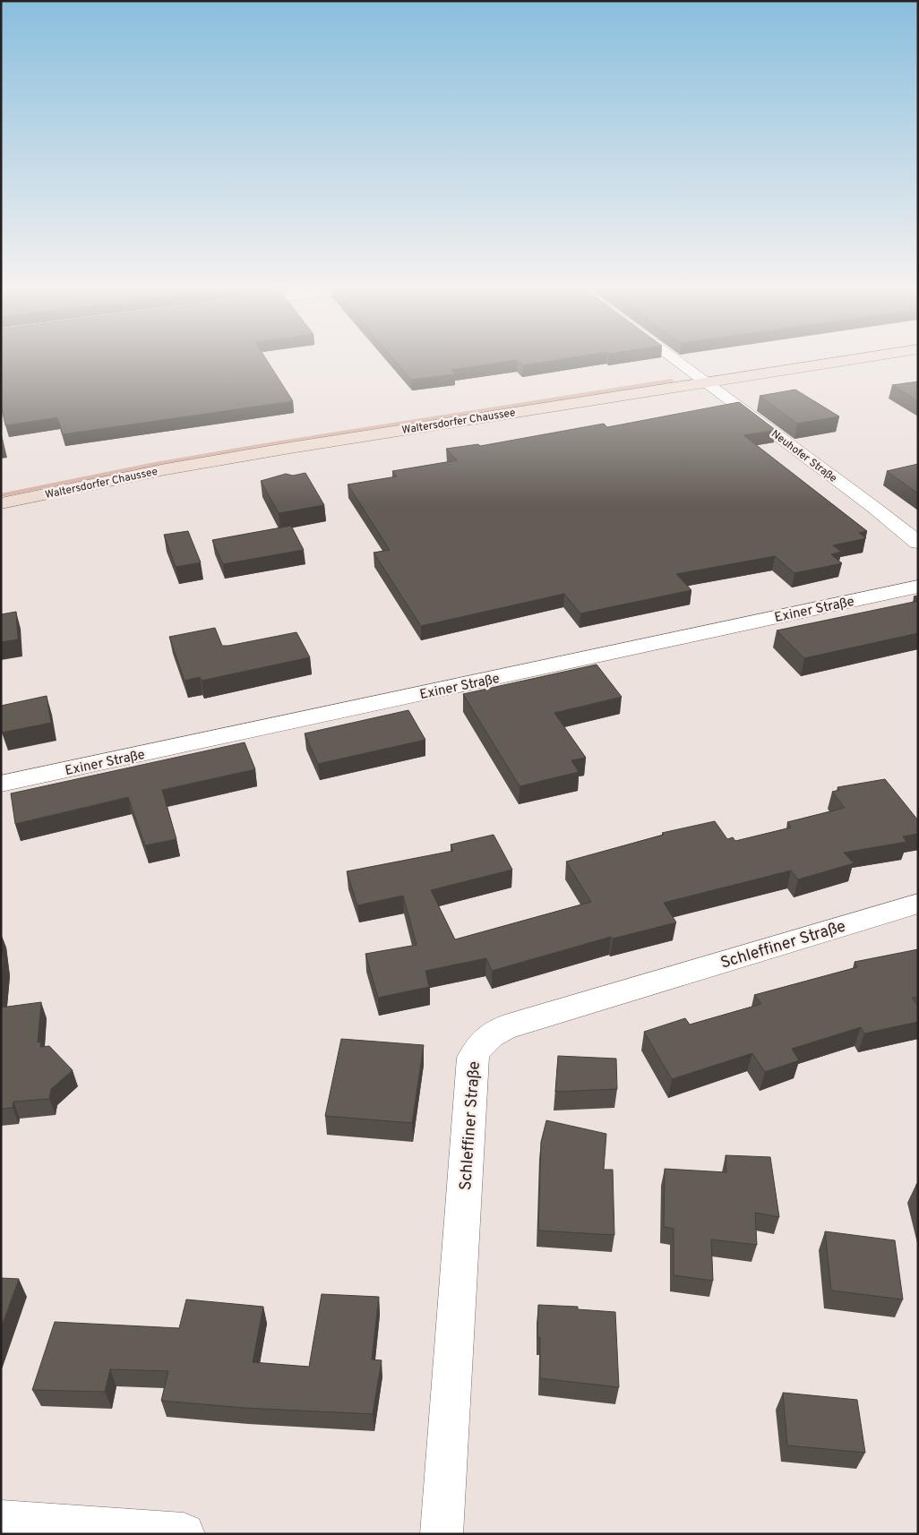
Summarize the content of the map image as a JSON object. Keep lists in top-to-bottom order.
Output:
{
  "streets": {
    "main road": ["Waltersdorfer Chaussee"],
    "street": ["Neuhofer Straße", "Exiner Straße", "Schleffiner Straße"]
  },
  "crossings": [
    ["Waltersdorfer Chaussee", "Neuhofer Straße"]
  ]
}
